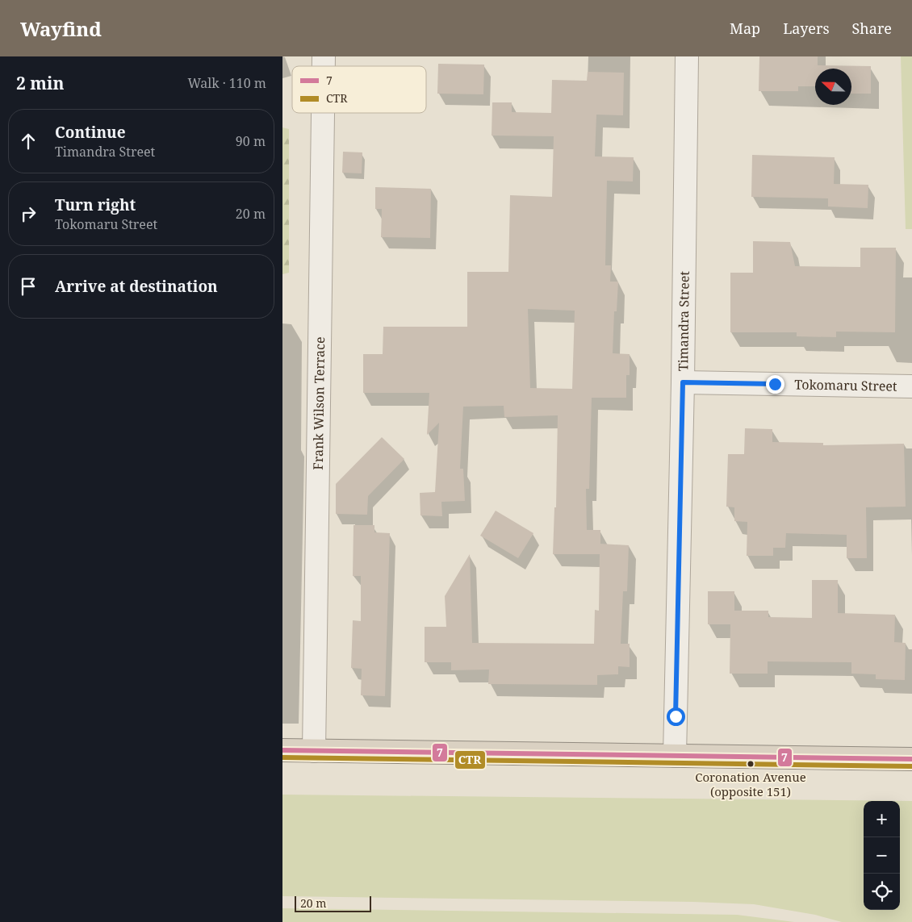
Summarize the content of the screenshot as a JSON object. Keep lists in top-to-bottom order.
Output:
{
  "streets": {
    "street": ["Timandra Street", "Tokomaru Street", "Frank Wilson Terrace"]
  },
  "crossings": [
    ["Timandra Street", "Tokomaru Street"]
  ],
  "places": ["Coronation Avenue (opposite 151)"],
  "lines": ["transit line 7", "transit line CTR"],
  "legend": ["7", "CTR"],
  "scale_bar": "20 m",
  "north": "left",
  "page": {
    "header": "Wayfind",
    "nav": ["Map", "Layers", "Share"],
    "heading": ["2 min", "Walk · 110 m"],
    "list": [
      ["Continue", "Timandra Street", "90 m"],
      ["Turn right", "Tokomaru Street", "20 m"],
      "Arrive at destination"
    ],
    "map_buttons": ["+", "−"],
    "scale": "20 m"
  }
}
